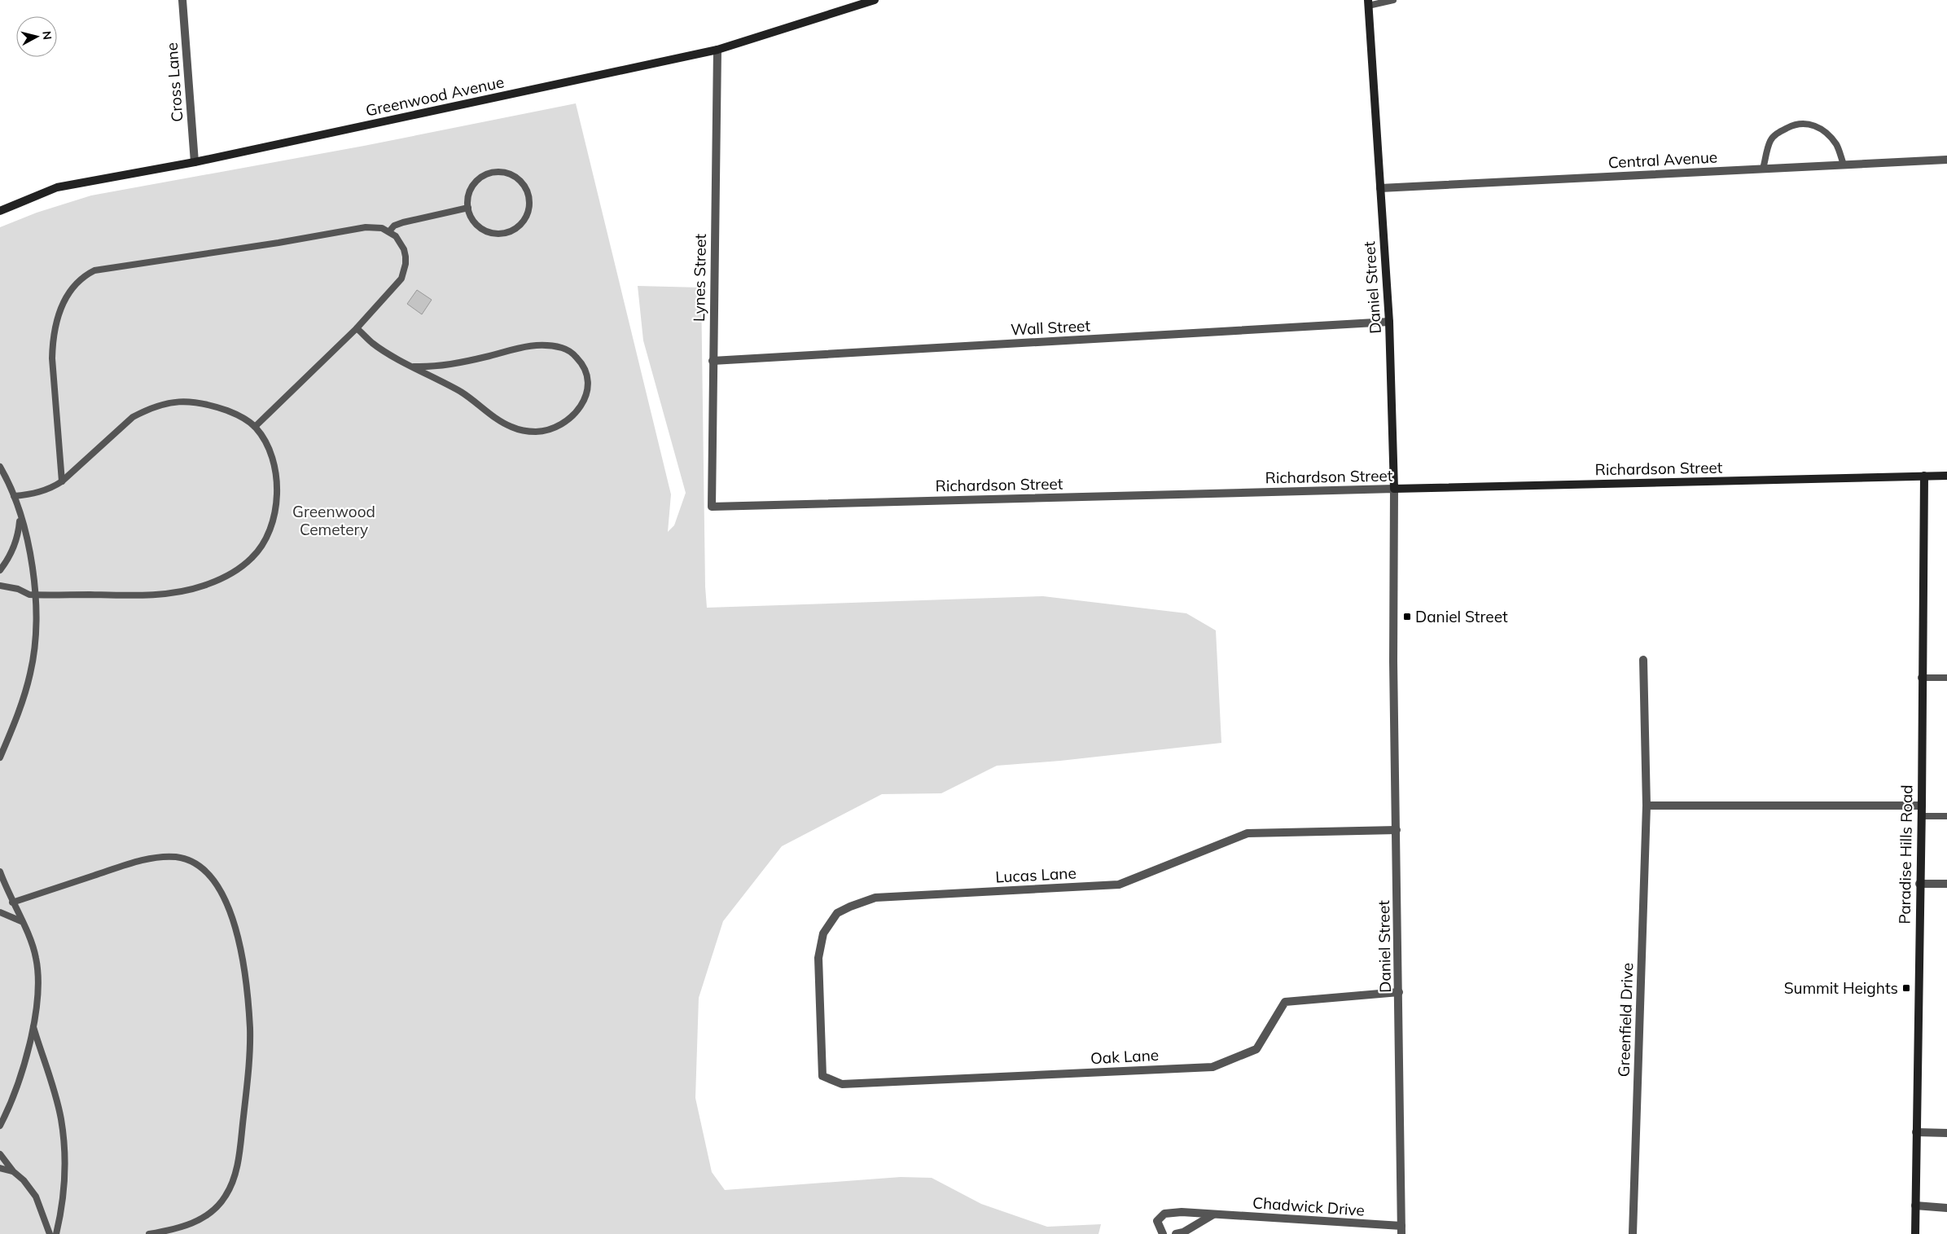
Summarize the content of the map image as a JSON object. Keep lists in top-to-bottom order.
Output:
{
  "streets": {
    "street": [
      "Cross Lane",
      "Greenwood Avenue",
      "Central Avenue",
      "Lynes Street",
      "Daniel Street",
      "Wall Street",
      "Richardson Street",
      "Paradise Hills Road",
      "Lucas Lane",
      "Greenfield Drive",
      "Oak Lane",
      "Chadwick Drive"
    ]
  },
  "crossings": [
    ["Cross Lane", "Greenwood Avenue"],
    ["Greenwood Avenue", "Lynes Street"],
    ["Central Avenue", "Daniel Street"],
    ["Lynes Street", "Wall Street"],
    ["Lynes Street", "Richardson Street"],
    ["Daniel Street", "Wall Street"],
    ["Daniel Street", "Richardson Street"],
    ["Daniel Street", "Lucas Lane"],
    ["Daniel Street", "Oak Lane"],
    ["Daniel Street", "Chadwick Drive"],
    ["Richardson Street", "Paradise Hills Road"],
    ["Lucas Lane", "Oak Lane"]
  ],
  "parks": ["Greenwood Cemetery"],
  "places": {
    "transit": ["Daniel Street", "Summit Heights"]
  },
  "north": "right"
}
